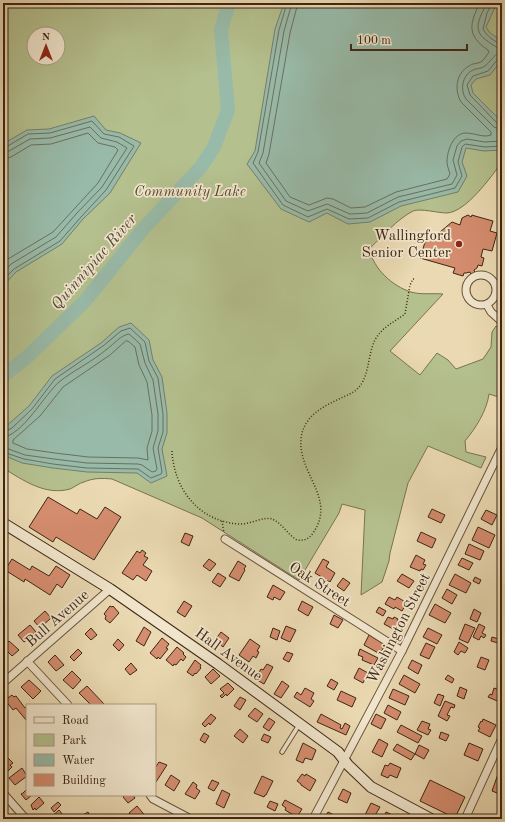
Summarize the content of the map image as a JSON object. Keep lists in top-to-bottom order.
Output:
{
  "streets": {
    "main road": ["Hall Avenue"],
    "street": ["Oak Street", "Bull Avenue", "Washington Street"]
  },
  "crossings": [
    ["Oak Street", "Washington Street"],
    ["Bull Avenue", "Hall Avenue"],
    ["Washington Street", "Hall Avenue"]
  ],
  "water": ["Quinnipiac River"],
  "parks": ["Community Lake"],
  "places": ["Wallingford Senior Center"],
  "legend": [
    "Road",
    "Park",
    "Water",
    "Building"
  ],
  "scale_bar": "100 m",
  "north": "top"
}
